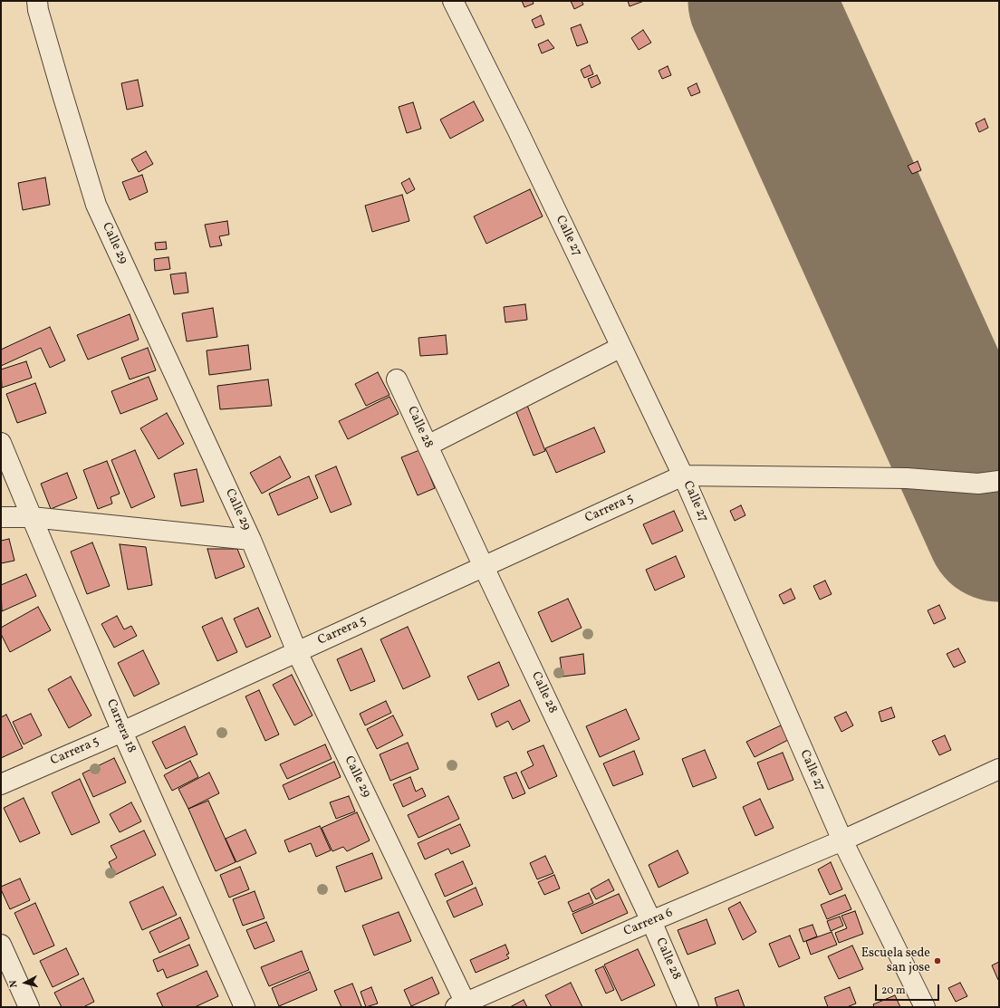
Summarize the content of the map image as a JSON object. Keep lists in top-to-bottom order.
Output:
{
  "streets": {
    "street": [
      "Calle 27",
      "Calle 29",
      "Calle 28",
      "Carrera 5",
      "Carrera 18",
      "Carrera 6"
    ]
  },
  "crossings": [
    ["Calle 27", "Carrera 5"],
    ["Calle 27", "Carrera 6"],
    ["Calle 29", "Carrera 5"],
    ["Calle 29", "Carrera 6"],
    ["Calle 28", "Carrera 5"],
    ["Calle 28", "Carrera 6"],
    ["Carrera 5", "Carrera 18"]
  ],
  "places": ["Escuela sede san jose"],
  "scale_bar": "20 m",
  "north": "left"
}
